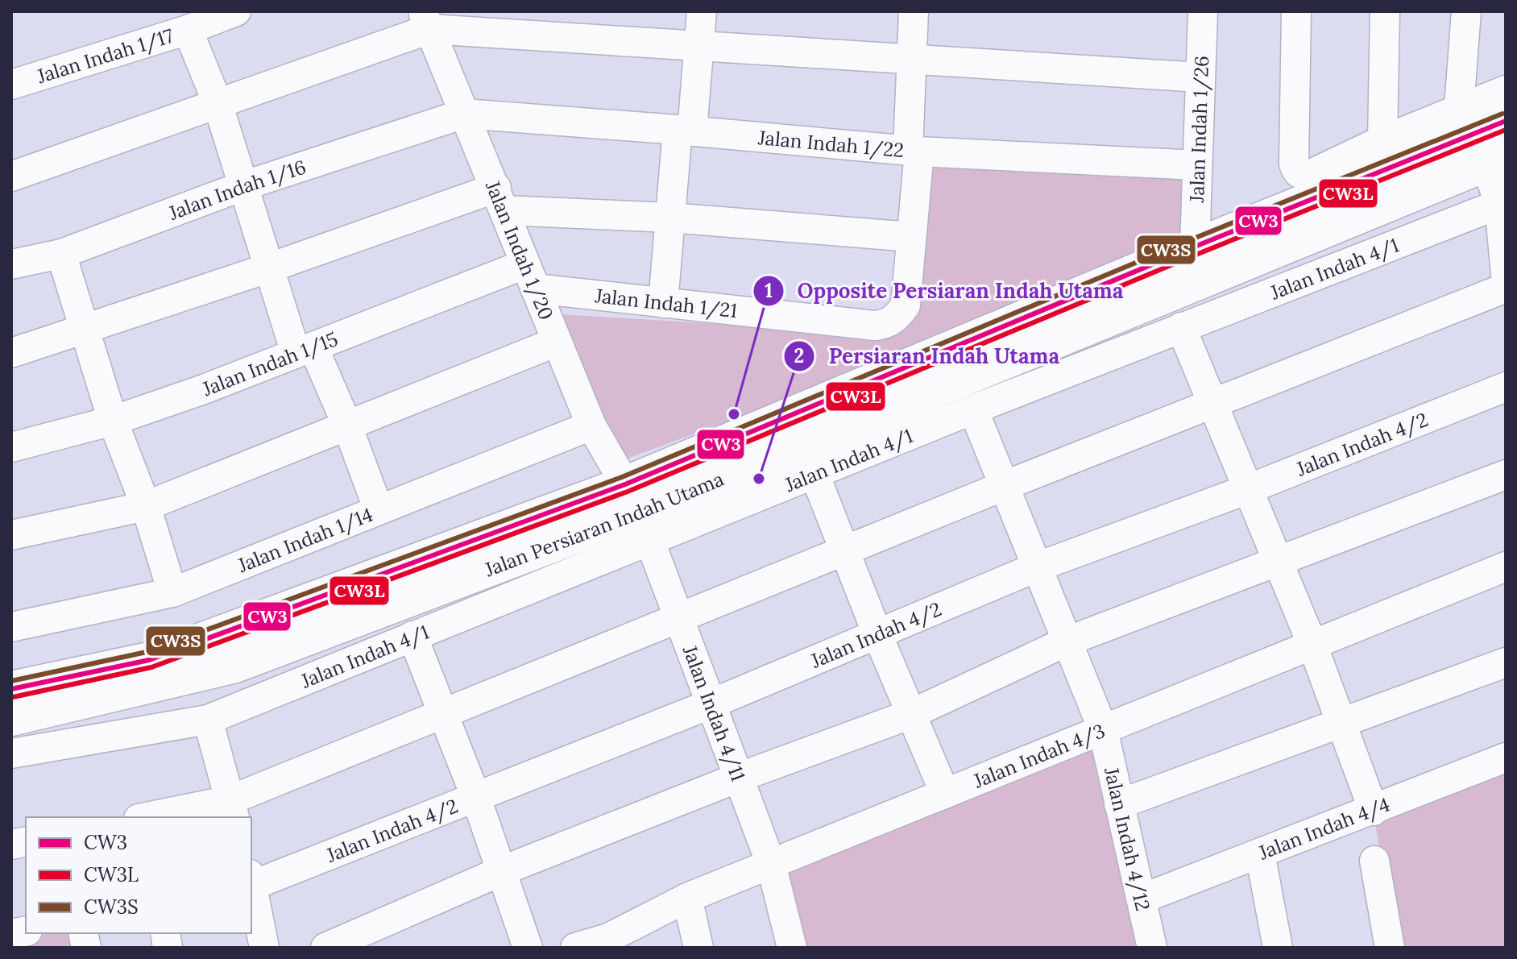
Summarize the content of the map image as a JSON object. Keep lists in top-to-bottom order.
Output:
{
  "streets": {
    "main road": ["Jalan Persiaran Indah Utama"],
    "street": [
      "Jalan Indah 1/17",
      "Jalan Indah 1/26",
      "Jalan Indah 1/22",
      "Jalan Indah 1/16",
      "Jalan Indah 1/20",
      "Jalan Indah 4/1",
      "Jalan Indah 1/21",
      "Jalan Indah 1/15",
      "Jalan Indah 4/2",
      "Jalan Indah 1/14",
      "Jalan Indah 4/11",
      "Jalan Indah 4/3",
      "Jalan Indah 4/4",
      "Jalan Indah 4/12"
    ]
  },
  "crossings": [
    ["Jalan Indah 1/26", "Jalan Indah 1/22"],
    ["Jalan Indah 1/26", "Jalan Persiaran Indah Utama"],
    ["Jalan Indah 1/22", "Jalan Indah 1/16"],
    ["Jalan Indah 1/22", "Jalan Indah 1/20"],
    ["Jalan Indah 1/16", "Jalan Indah 1/20"],
    ["Jalan Indah 1/20", "Jalan Indah 4/1"],
    ["Jalan Indah 1/20", "Jalan Indah 1/21"],
    ["Jalan Indah 1/20", "Jalan Indah 1/15"],
    ["Jalan Indah 1/20", "Jalan Persiaran Indah Utama"],
    ["Jalan Indah 1/20", "Jalan Indah 1/14"],
    ["Jalan Indah 1/20", "Jalan Indah 4/11"],
    ["Jalan Indah 4/1", "Jalan Persiaran Indah Utama"],
    ["Jalan Indah 4/1", "Jalan Indah 4/11"],
    ["Jalan Indah 4/1", "Jalan Indah 4/12"],
    ["Jalan Indah 1/21", "Jalan Indah 1/15"],
    ["Jalan Indah 4/2", "Jalan Indah 4/11"],
    ["Jalan Indah 4/2", "Jalan Indah 4/12"],
    ["Jalan Persiaran Indah Utama", "Jalan Indah 4/11"],
    ["Jalan Indah 4/11", "Jalan Indah 4/3"],
    ["Jalan Indah 4/3", "Jalan Indah 4/12"],
    ["Jalan Indah 4/4", "Jalan Indah 4/12"]
  ],
  "places": ["Opposite Persiaran Indah Utama", "Persiaran Indah Utama"],
  "lines": ["transit line CW3S", "transit line CW3", "transit line CW3L"],
  "legend": ["CW3", "CW3L", "CW3S"]
}
